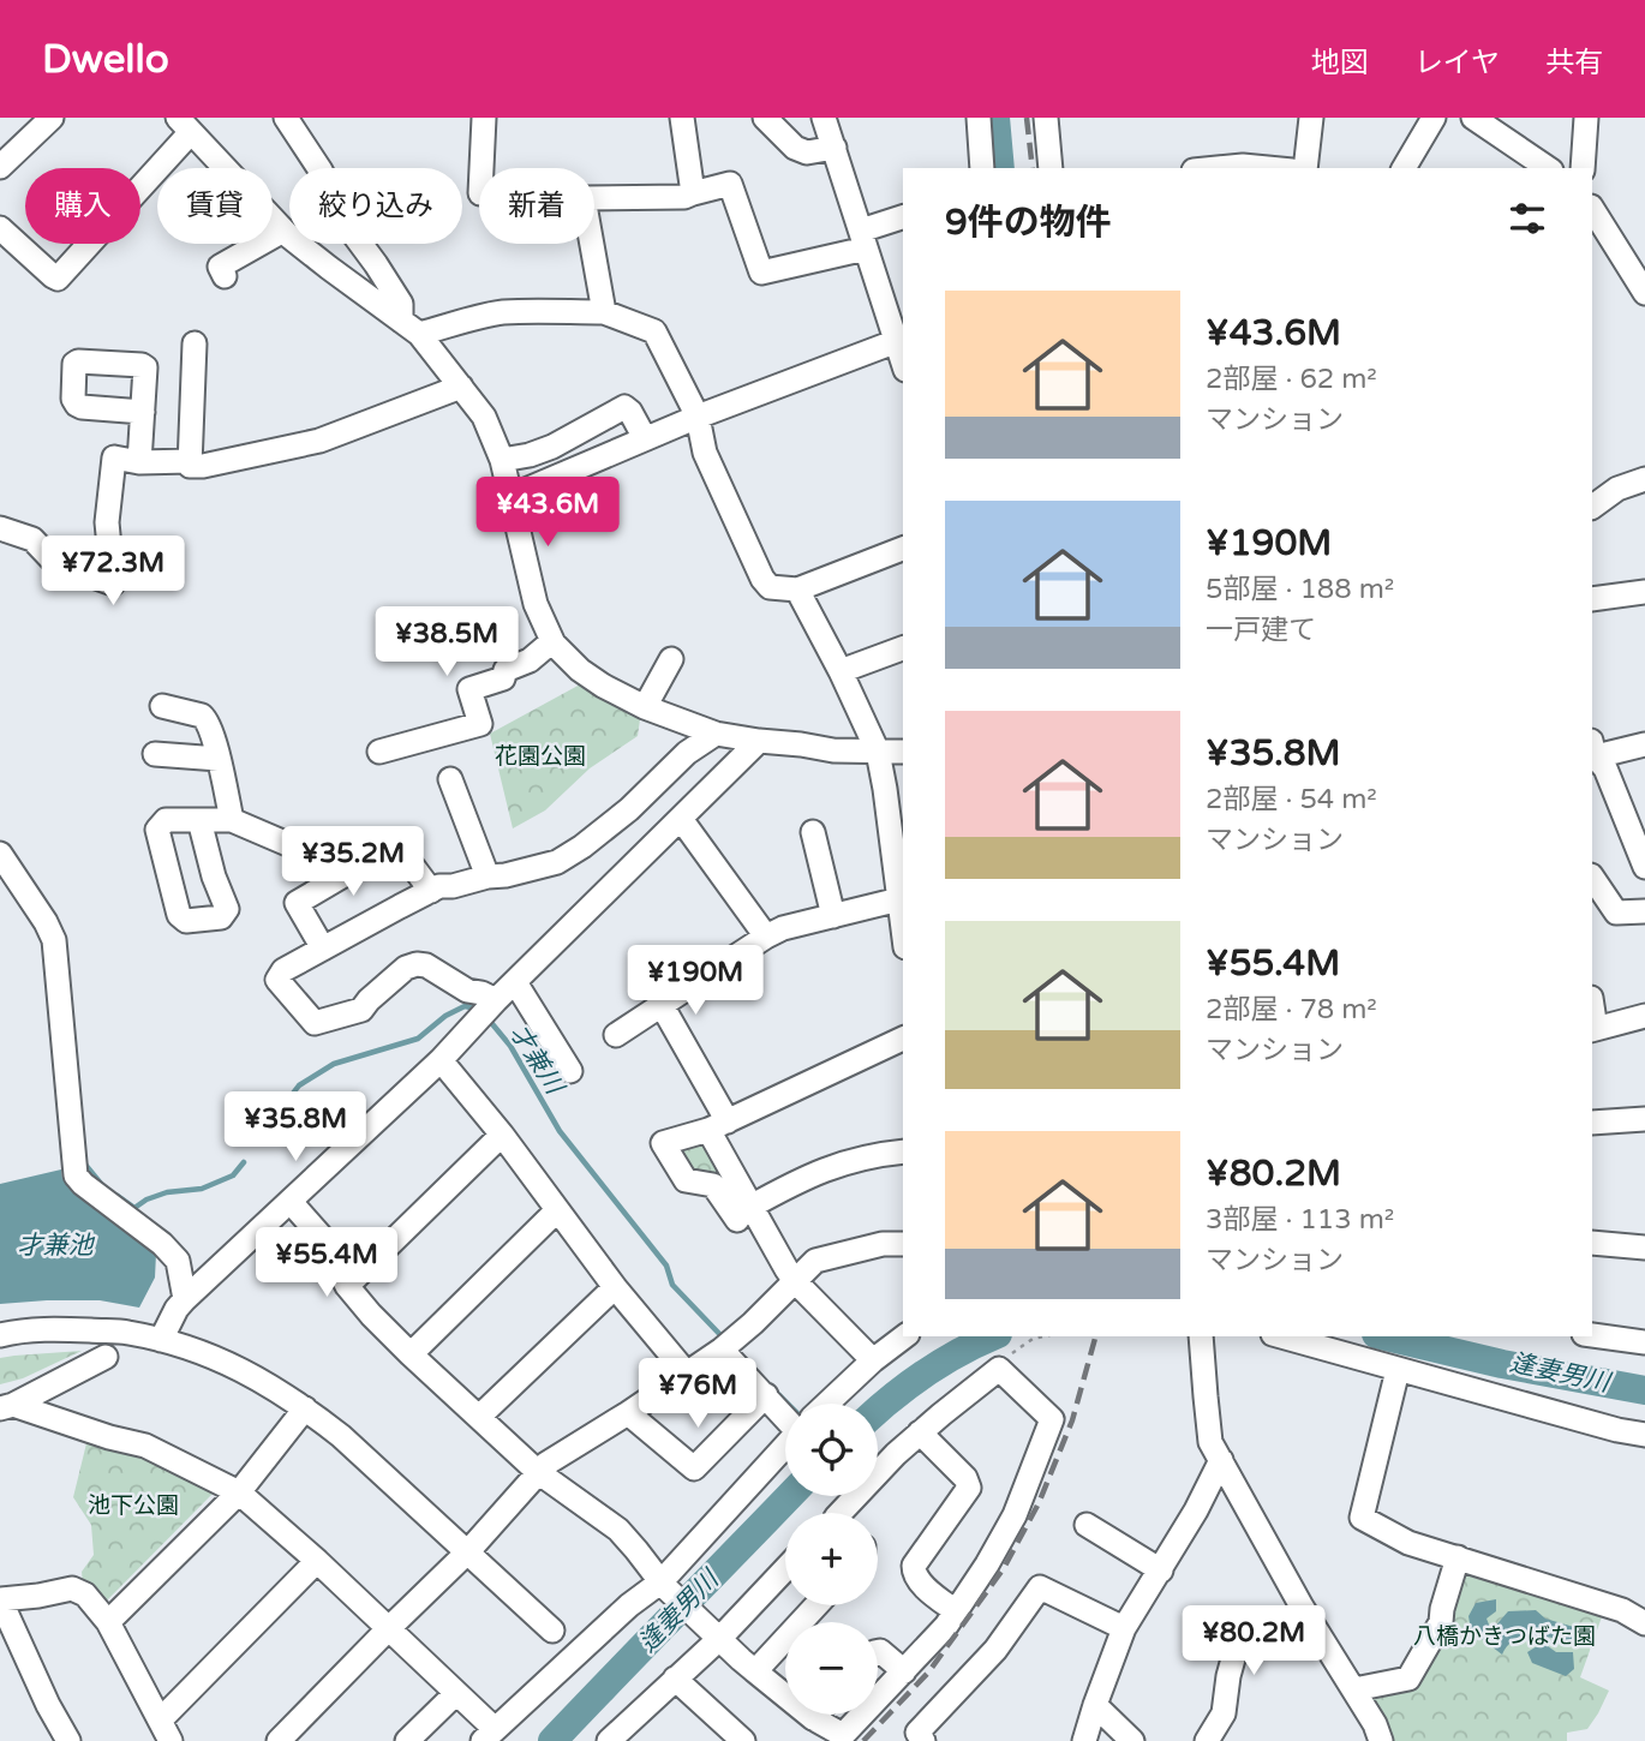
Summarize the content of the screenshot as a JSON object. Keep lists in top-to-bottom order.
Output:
{
  "water": ["才兼川", "才兼池", "逢妻男川"],
  "parks": ["花園公園", "池下公園", "八橋かきつばた園"],
  "page": {
    "header": "Dwello",
    "nav": ["地図", "レイヤ", "共有"],
    "chip": [
      "購入",
      "賃貸",
      "絞り込み",
      "新着"
    ],
    "heading": "9件の物件",
    "list": [
      {
        "name": "¥43.6M",
        "note": "2部屋 · 62 m² · マンション"
      },
      {
        "name": "¥190M",
        "note": "5部屋 · 188 m² · 一戸建て"
      },
      {
        "name": "¥35.8M",
        "note": "2部屋 · 54 m² · マンション"
      },
      {
        "name": "¥55.4M",
        "note": "2部屋 · 78 m² · マンション"
      },
      {
        "name": "¥80.2M",
        "note": "3部屋 · 113 m² · マンション"
      }
    ],
    "price": [
      "¥43.6M",
      "¥72.3M",
      "¥38.5M",
      "¥35.2M",
      "¥190M",
      "¥35.8M",
      "¥55.4M",
      "¥76M",
      "¥80.2M"
    ],
    "map_buttons": ["+", "−"]
  }
}
